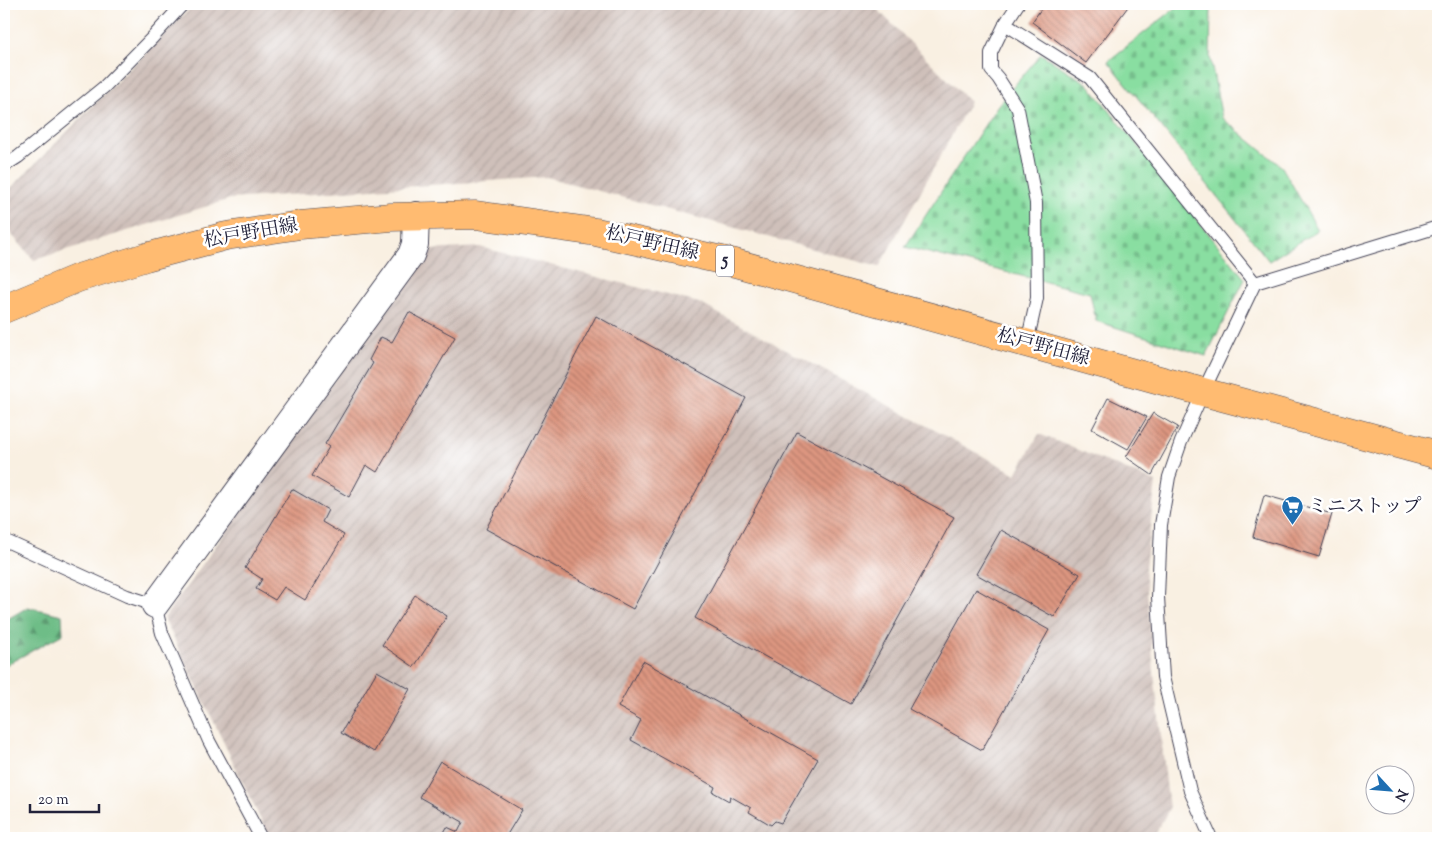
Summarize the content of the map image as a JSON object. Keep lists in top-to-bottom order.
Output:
{
  "streets": {
    "main road": ["松戸野田線", "5"]
  },
  "places": {
    "supermarket": ["ミニストップ"]
  },
  "scale_bar": "20 m",
  "north": "bottom right"
}
